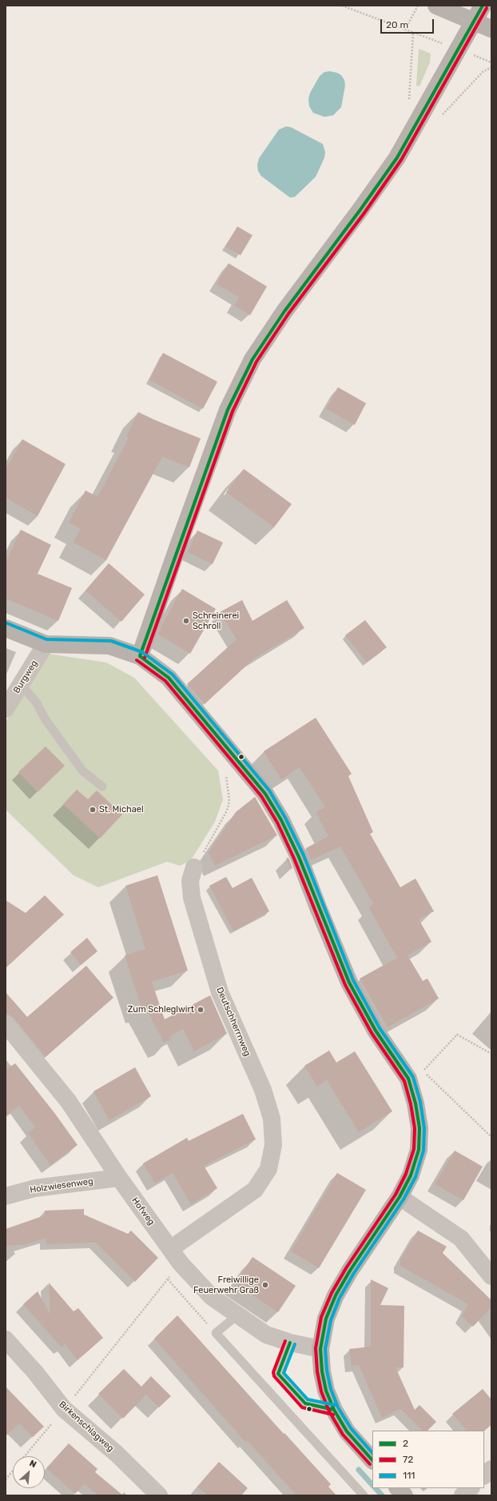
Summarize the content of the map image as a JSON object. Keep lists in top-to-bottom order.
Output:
{
  "streets": {
    "street": [
      "Burgweg",
      "Deutschherrnweg",
      "Holzwiesenweg",
      "Hofweg",
      "Birkenschlagweg"
    ]
  },
  "crossings": [
    ["Deutschherrnweg", "Hofweg"],
    ["Holzwiesenweg", "Hofweg"]
  ],
  "places": [
    "Schreinerei Schroll",
    "St. Michael",
    "Zum Schleglwirt",
    "Freiwillige Feuerwehr Graß"
  ],
  "lines": ["transit line 2", "transit line 72", "transit line 111"],
  "legend": ["2", "72", "111"],
  "scale_bar": "20 m",
  "north": "top right"
}
